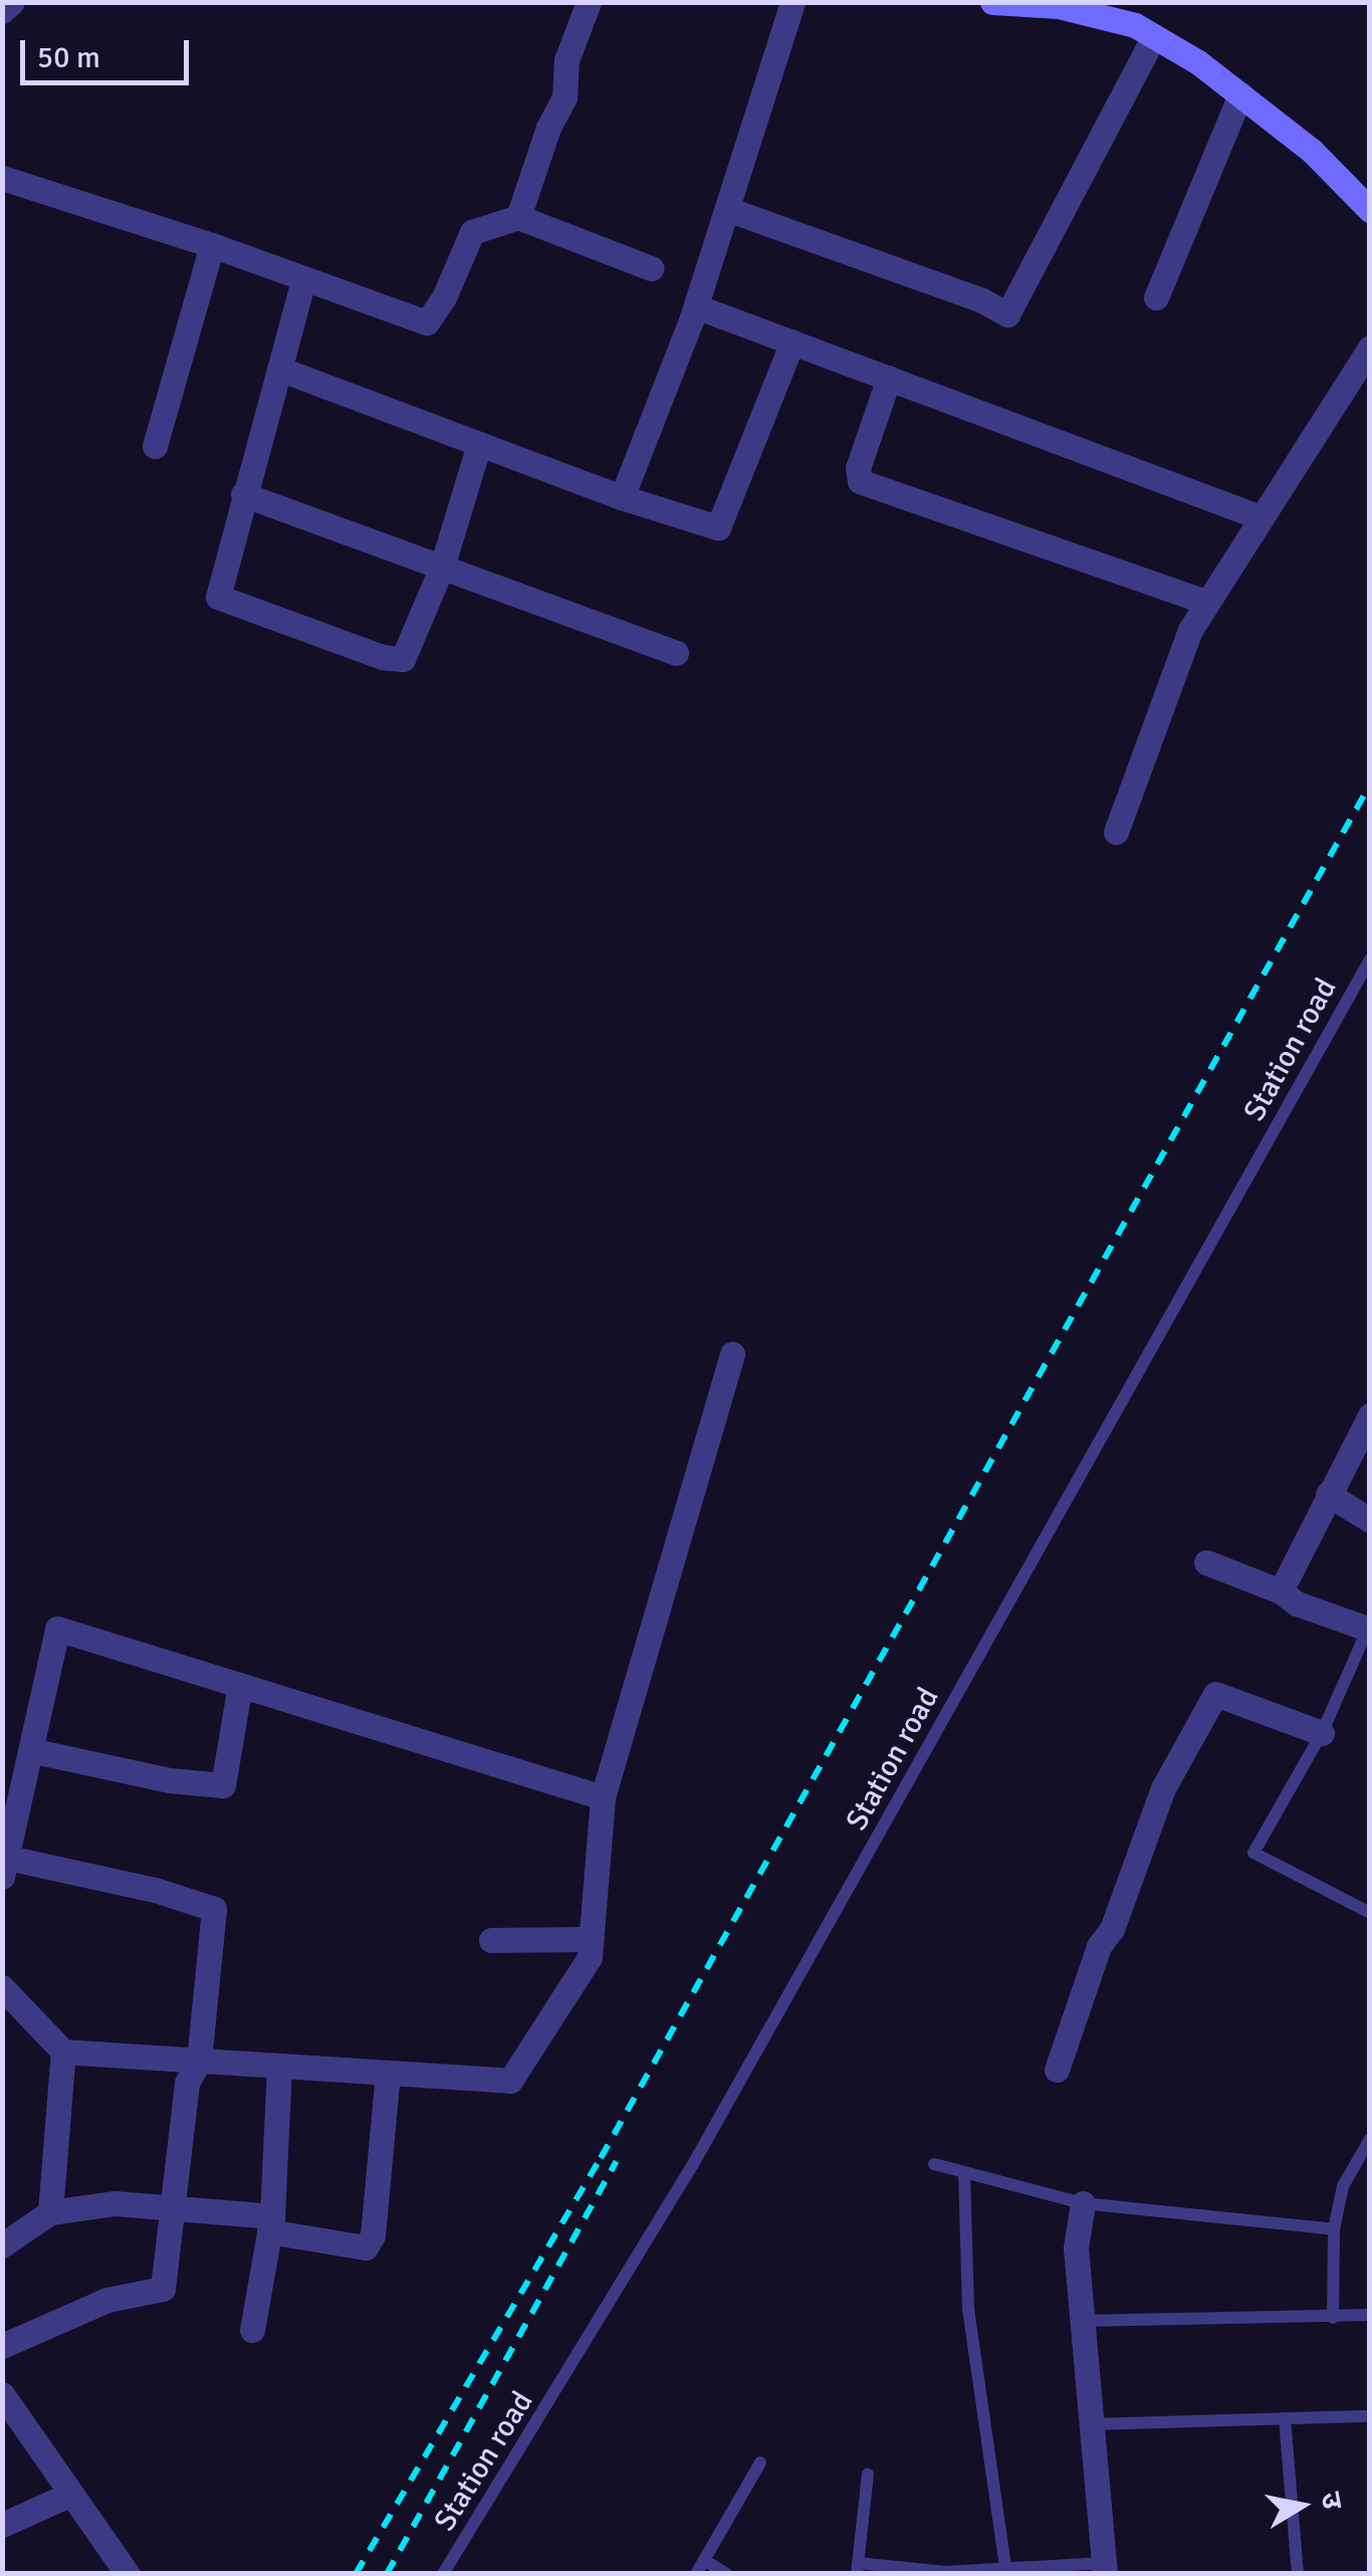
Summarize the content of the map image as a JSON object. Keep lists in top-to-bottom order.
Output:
{
  "streets": {
    "lane": ["Station road"]
  },
  "scale_bar": "50 m",
  "north": "right"
}
